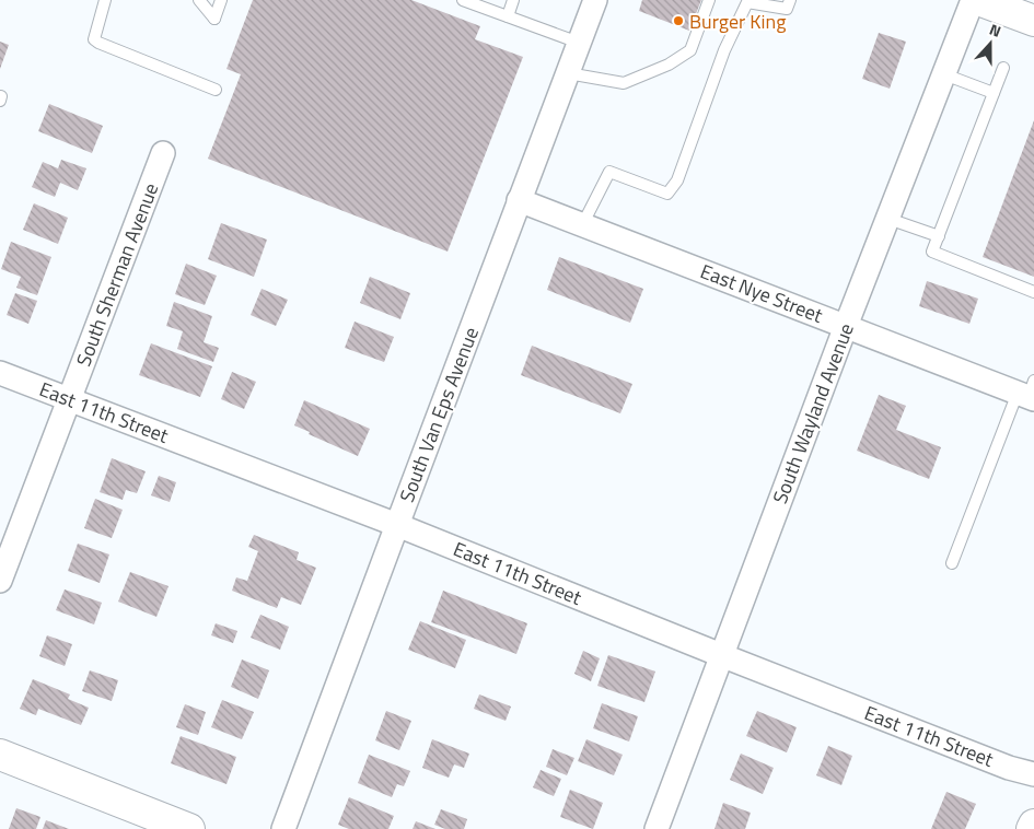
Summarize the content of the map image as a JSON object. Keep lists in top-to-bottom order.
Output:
{
  "streets": {
    "street": [
      "South Sherman Avenue",
      "East Nye Street",
      "East 11th Street",
      "South Wayland Avenue",
      "South Van Eps Avenue"
    ]
  },
  "crossings": [
    ["South Sherman Avenue", "East 11th Street"],
    ["East Nye Street", "South Wayland Avenue"],
    ["East Nye Street", "South Van Eps Avenue"],
    ["East 11th Street", "South Wayland Avenue"],
    ["East 11th Street", "South Van Eps Avenue"]
  ],
  "places": ["Burger King"],
  "north": "top"
}
